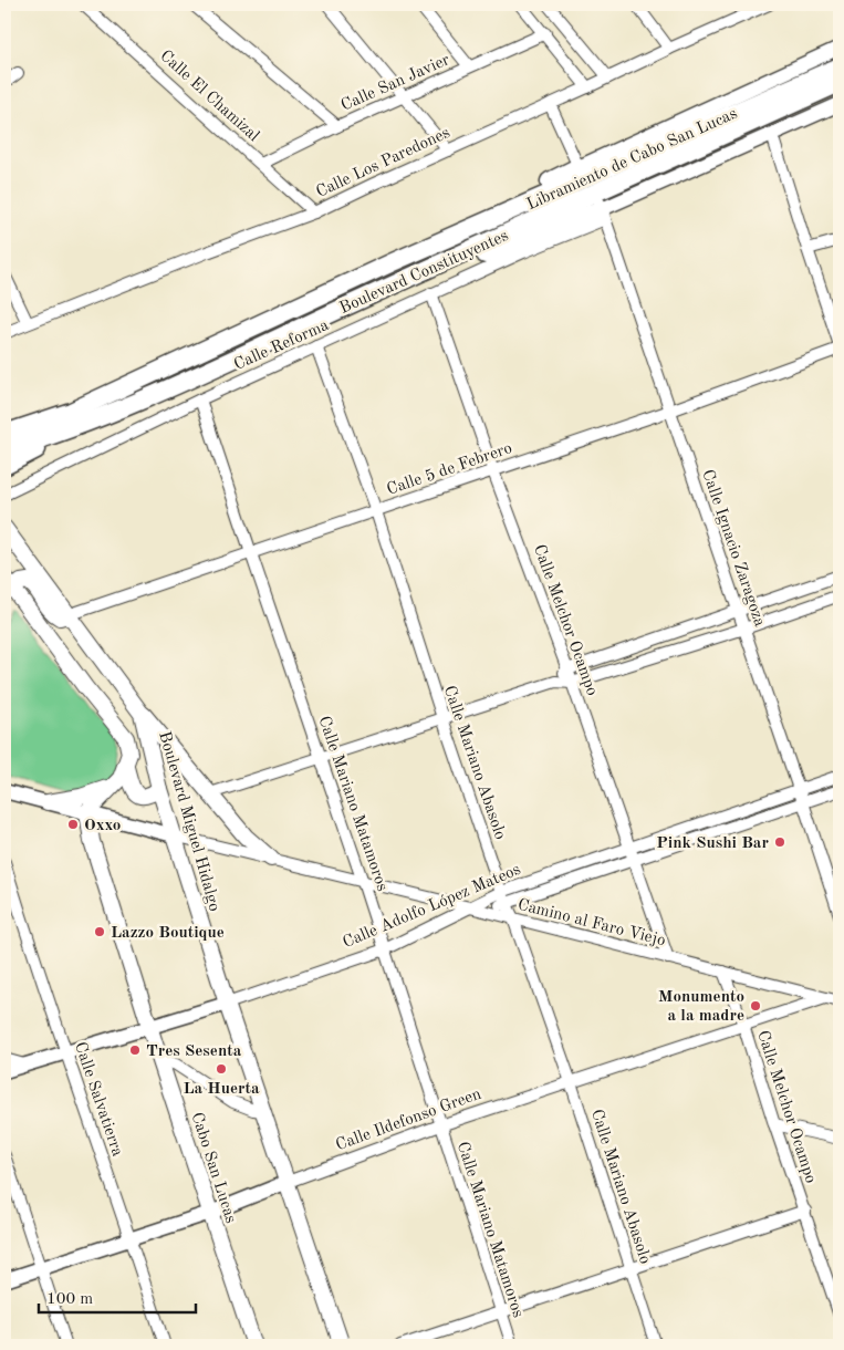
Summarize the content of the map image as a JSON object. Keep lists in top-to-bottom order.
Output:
{
  "streets": {
    "highway": ["Libramiento de Cabo San Lucas", "Boulevard Constituyentes"],
    "main road": ["Boulevard Miguel Hidalgo", "Cabo San Lucas"],
    "street": [
      "Calle San Javier",
      "Calle El Chamizal",
      "Calle Los Paredones",
      "Calle Reforma",
      "Calle 5 de Febrero",
      "Calle Ignacio Zaragoza",
      "Calle Melchor Ocampo",
      "Calle Mariano Abasolo",
      "Calle Mariano Matamoros",
      "Calle Adolfo López Mateos",
      "Camino al Faro Viejo",
      "Calle Salvatierra",
      "Calle Ildefonso Green"
    ]
  },
  "crossings": [
    ["Calle San Javier", "Calle El Chamizal"],
    ["Calle El Chamizal", "Calle Los Paredones"],
    ["Libramiento de Cabo San Lucas", "Boulevard Constituyentes"],
    ["Boulevard Constituyentes", "Calle Reforma"],
    ["Boulevard Constituyentes", "Calle Ignacio Zaragoza"],
    ["Calle Reforma", "Calle Ignacio Zaragoza"],
    ["Calle Reforma", "Calle Melchor Ocampo"],
    ["Calle Reforma", "Calle Mariano Abasolo"],
    ["Calle Reforma", "Calle Mariano Matamoros"],
    ["Calle 5 de Febrero", "Calle Ignacio Zaragoza"],
    ["Calle 5 de Febrero", "Calle Melchor Ocampo"],
    ["Calle 5 de Febrero", "Calle Mariano Abasolo"],
    ["Calle 5 de Febrero", "Calle Mariano Matamoros"],
    ["Calle 5 de Febrero", "Boulevard Miguel Hidalgo"],
    ["Calle Ignacio Zaragoza", "Calle Adolfo López Mateos"],
    ["Calle Melchor Ocampo", "Calle Adolfo López Mateos"],
    ["Calle Melchor Ocampo", "Camino al Faro Viejo"],
    ["Calle Melchor Ocampo", "Calle Ildefonso Green"],
    ["Calle Mariano Abasolo", "Calle Adolfo López Mateos"],
    ["Calle Mariano Abasolo", "Camino al Faro Viejo"],
    ["Calle Mariano Abasolo", "Calle Ildefonso Green"],
    ["Calle Mariano Matamoros", "Calle Adolfo López Mateos"],
    ["Calle Mariano Matamoros", "Camino al Faro Viejo"],
    ["Calle Mariano Matamoros", "Calle Ildefonso Green"],
    ["Boulevard Miguel Hidalgo", "Calle Adolfo López Mateos"],
    ["Boulevard Miguel Hidalgo", "Camino al Faro Viejo"],
    ["Boulevard Miguel Hidalgo", "Calle Ildefonso Green"],
    ["Calle Adolfo López Mateos", "Camino al Faro Viejo"],
    ["Calle Adolfo López Mateos", "Calle Salvatierra"],
    ["Calle Adolfo López Mateos", "Cabo San Lucas"],
    ["Camino al Faro Viejo", "Calle Ildefonso Green"],
    ["Calle Salvatierra", "Calle Ildefonso Green"],
    ["Calle Ildefonso Green", "Cabo San Lucas"]
  ],
  "places": [
    "Oxxo",
    "Pink Sushi Bar",
    "Lazzo Boutique",
    "Monumento a la madre",
    "Tres Sesenta",
    "La Huerta"
  ],
  "scale_bar": "100 m"
}
